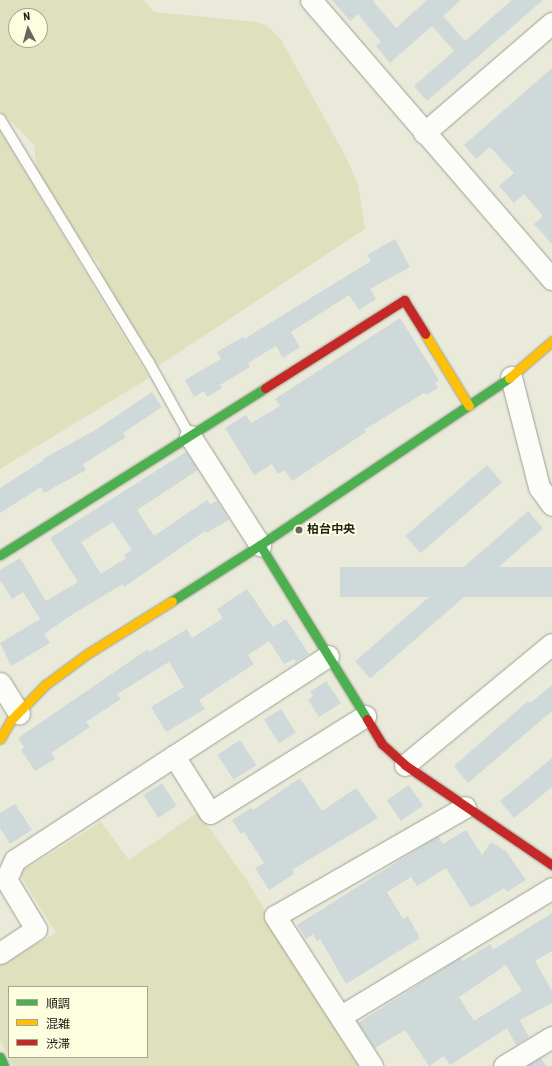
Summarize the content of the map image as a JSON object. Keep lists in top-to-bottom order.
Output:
{
  "places": ["柏台中央"],
  "legend": ["順調", "混雑", "渋滞"],
  "north": "top"
}
